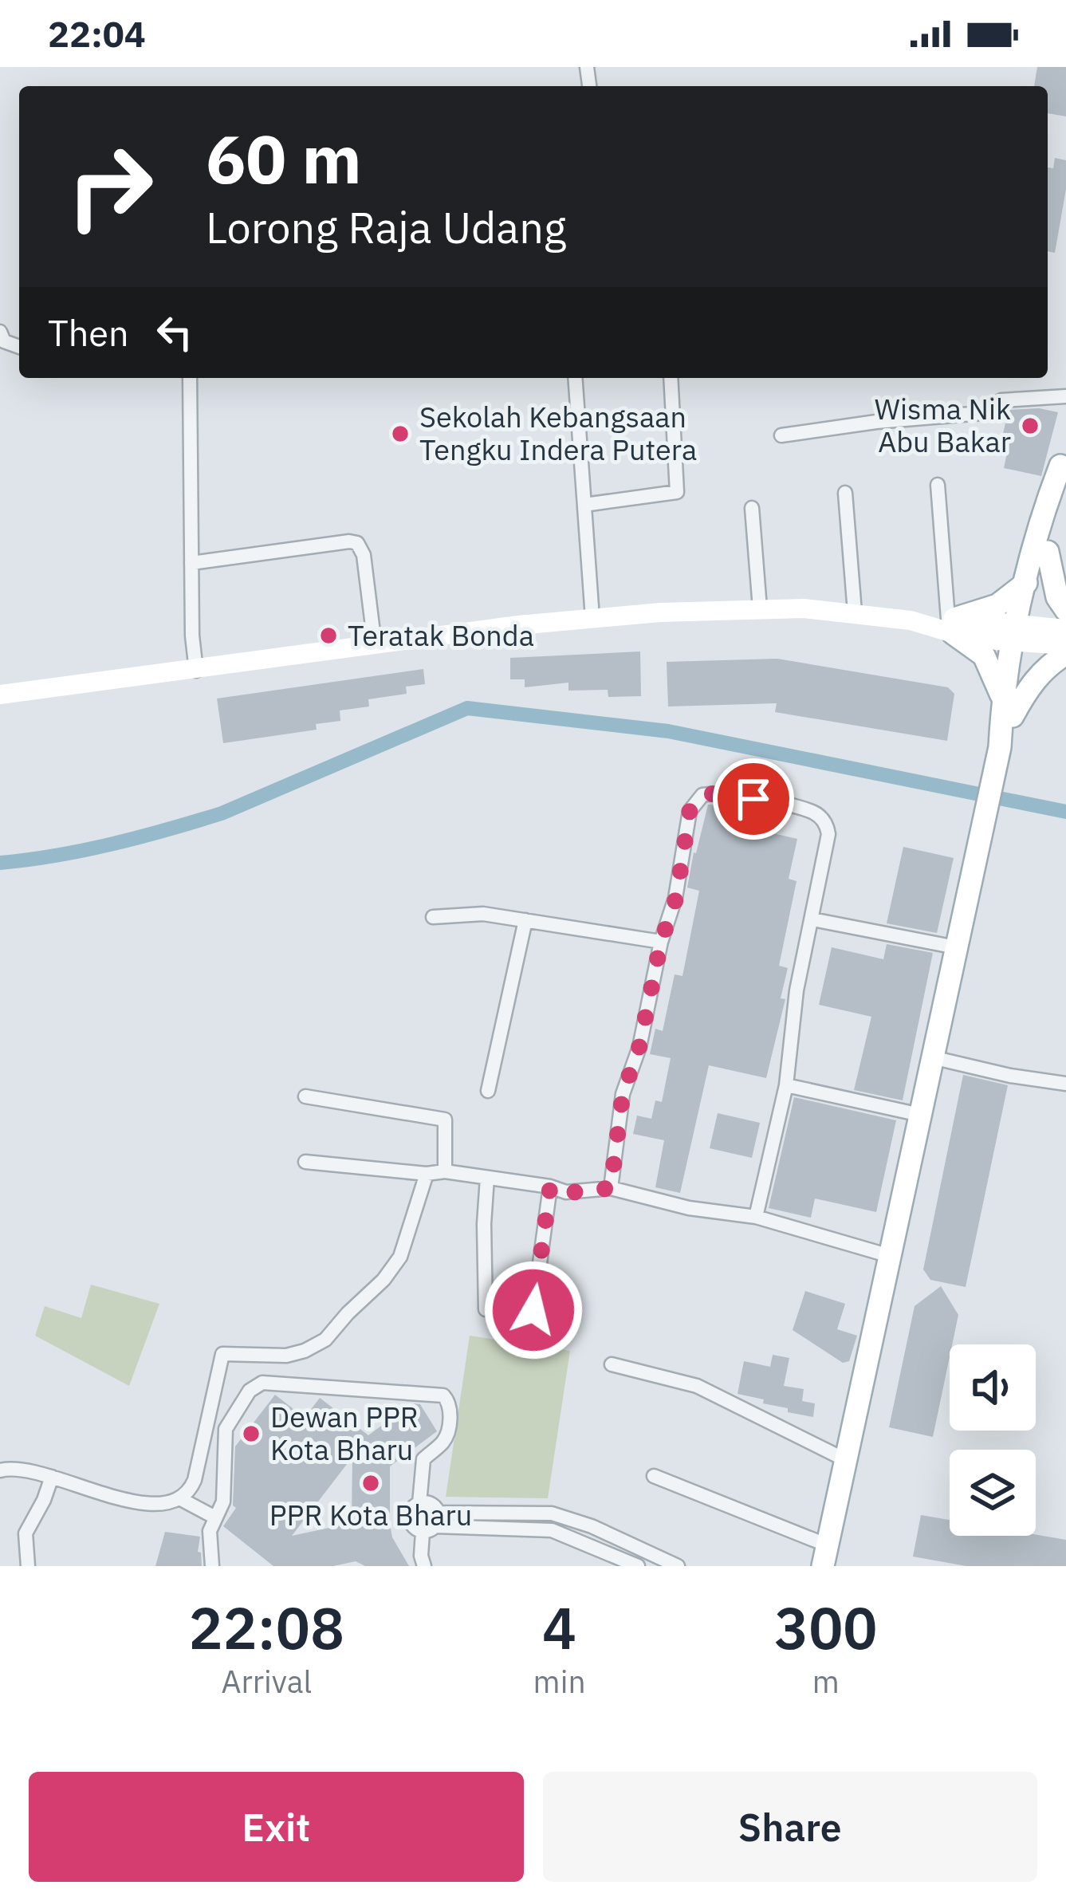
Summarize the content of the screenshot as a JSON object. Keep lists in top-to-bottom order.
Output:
{
  "places": [
    "Wisma Nik Abu Bakar",
    "Sekolah Kebangsaan Tengku Indera Putera",
    "Teratak Bonda",
    "Dewan PPR Kota Bharu",
    "PPR Kota Bharu"
  ],
  "page": {
    "status": "22:04",
    "turn": ["60 m", "Lorong Raja Udang"],
    "then": "Then",
    "eta": [
      "22:08",
      "Arrival",
      "4",
      "min",
      "300",
      "m"
    ],
    "buttons": ["Exit", "Share"]
  }
}
